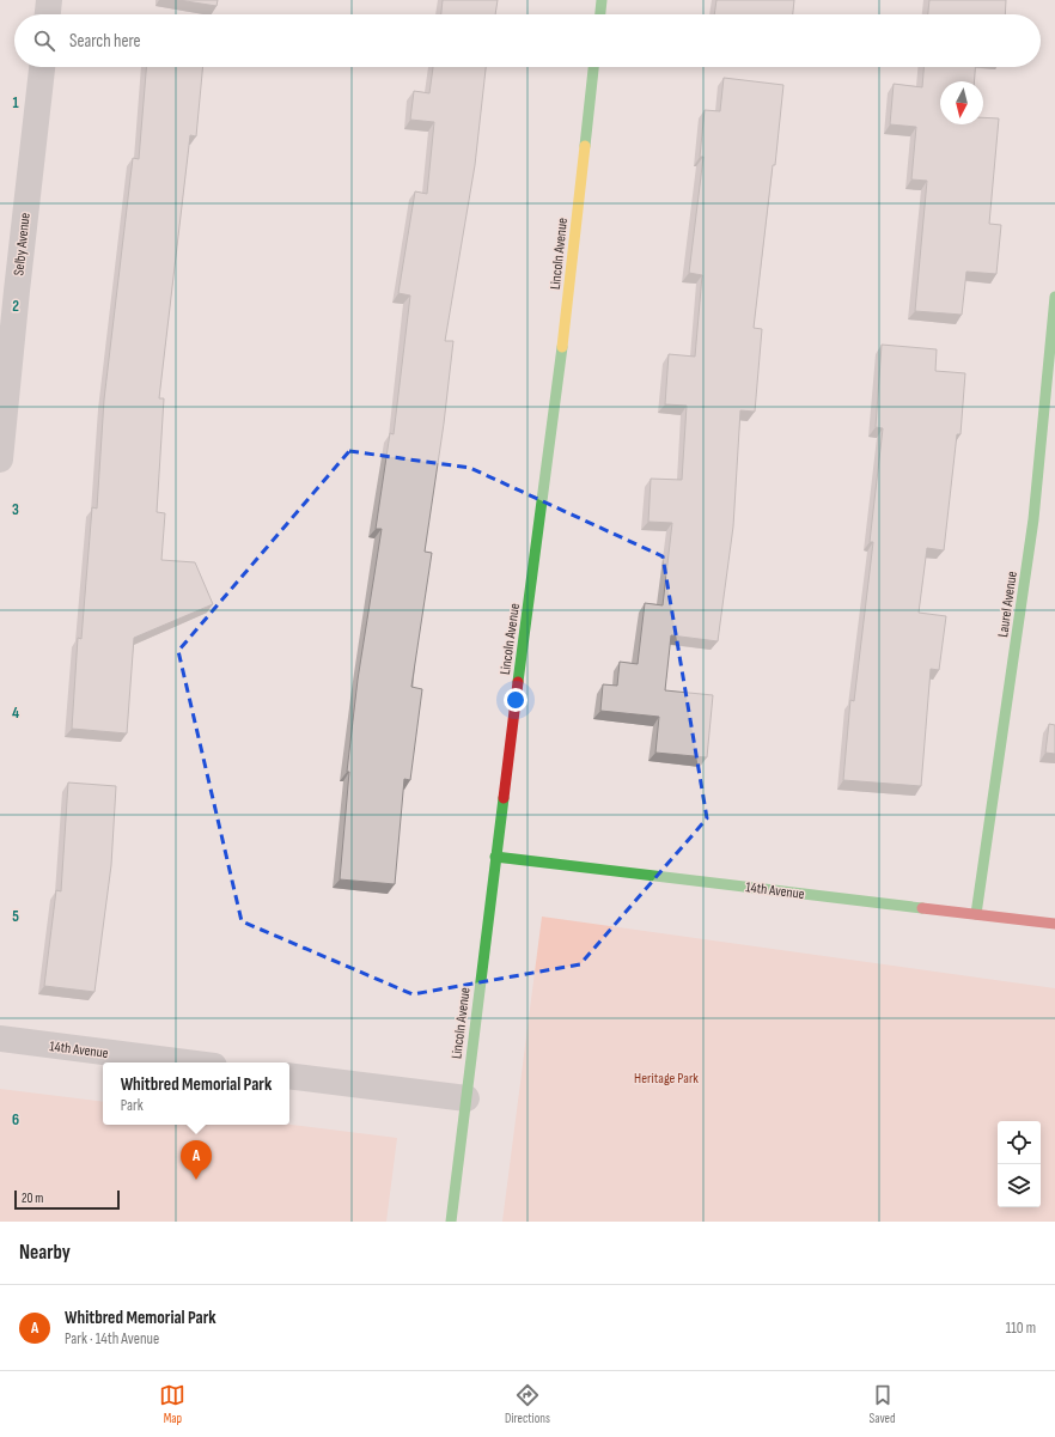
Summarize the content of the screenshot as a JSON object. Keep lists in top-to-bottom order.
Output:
{
  "streets": {
    "street": [
      "Selby Avenue",
      "Lincoln Avenue",
      "Laurel Avenue",
      "14th Avenue"
    ]
  },
  "crossings": [
    ["Lincoln Avenue", "14th Avenue"],
    ["Laurel Avenue", "14th Avenue"]
  ],
  "parks": ["Heritage Park"],
  "scale_bar": "20 m",
  "north": "bottom",
  "page": {
    "search": "Search here",
    "popup": ["Whitbred Memorial Park", "Park"],
    "pins": "A",
    "scale": "20 m",
    "heading": "Nearby",
    "list": [
      {
        "mark": "A",
        "name": "Whitbred Memorial Park",
        "note": "Park · 14th Avenue",
        "value": "110 m"
      }
    ],
    "nav": ["Map", "Directions", "Saved"]
  },
  "grid": {
    "rows": [
      "1",
      "2",
      "3",
      "4",
      "5",
      "6"
    ]
  }
}
